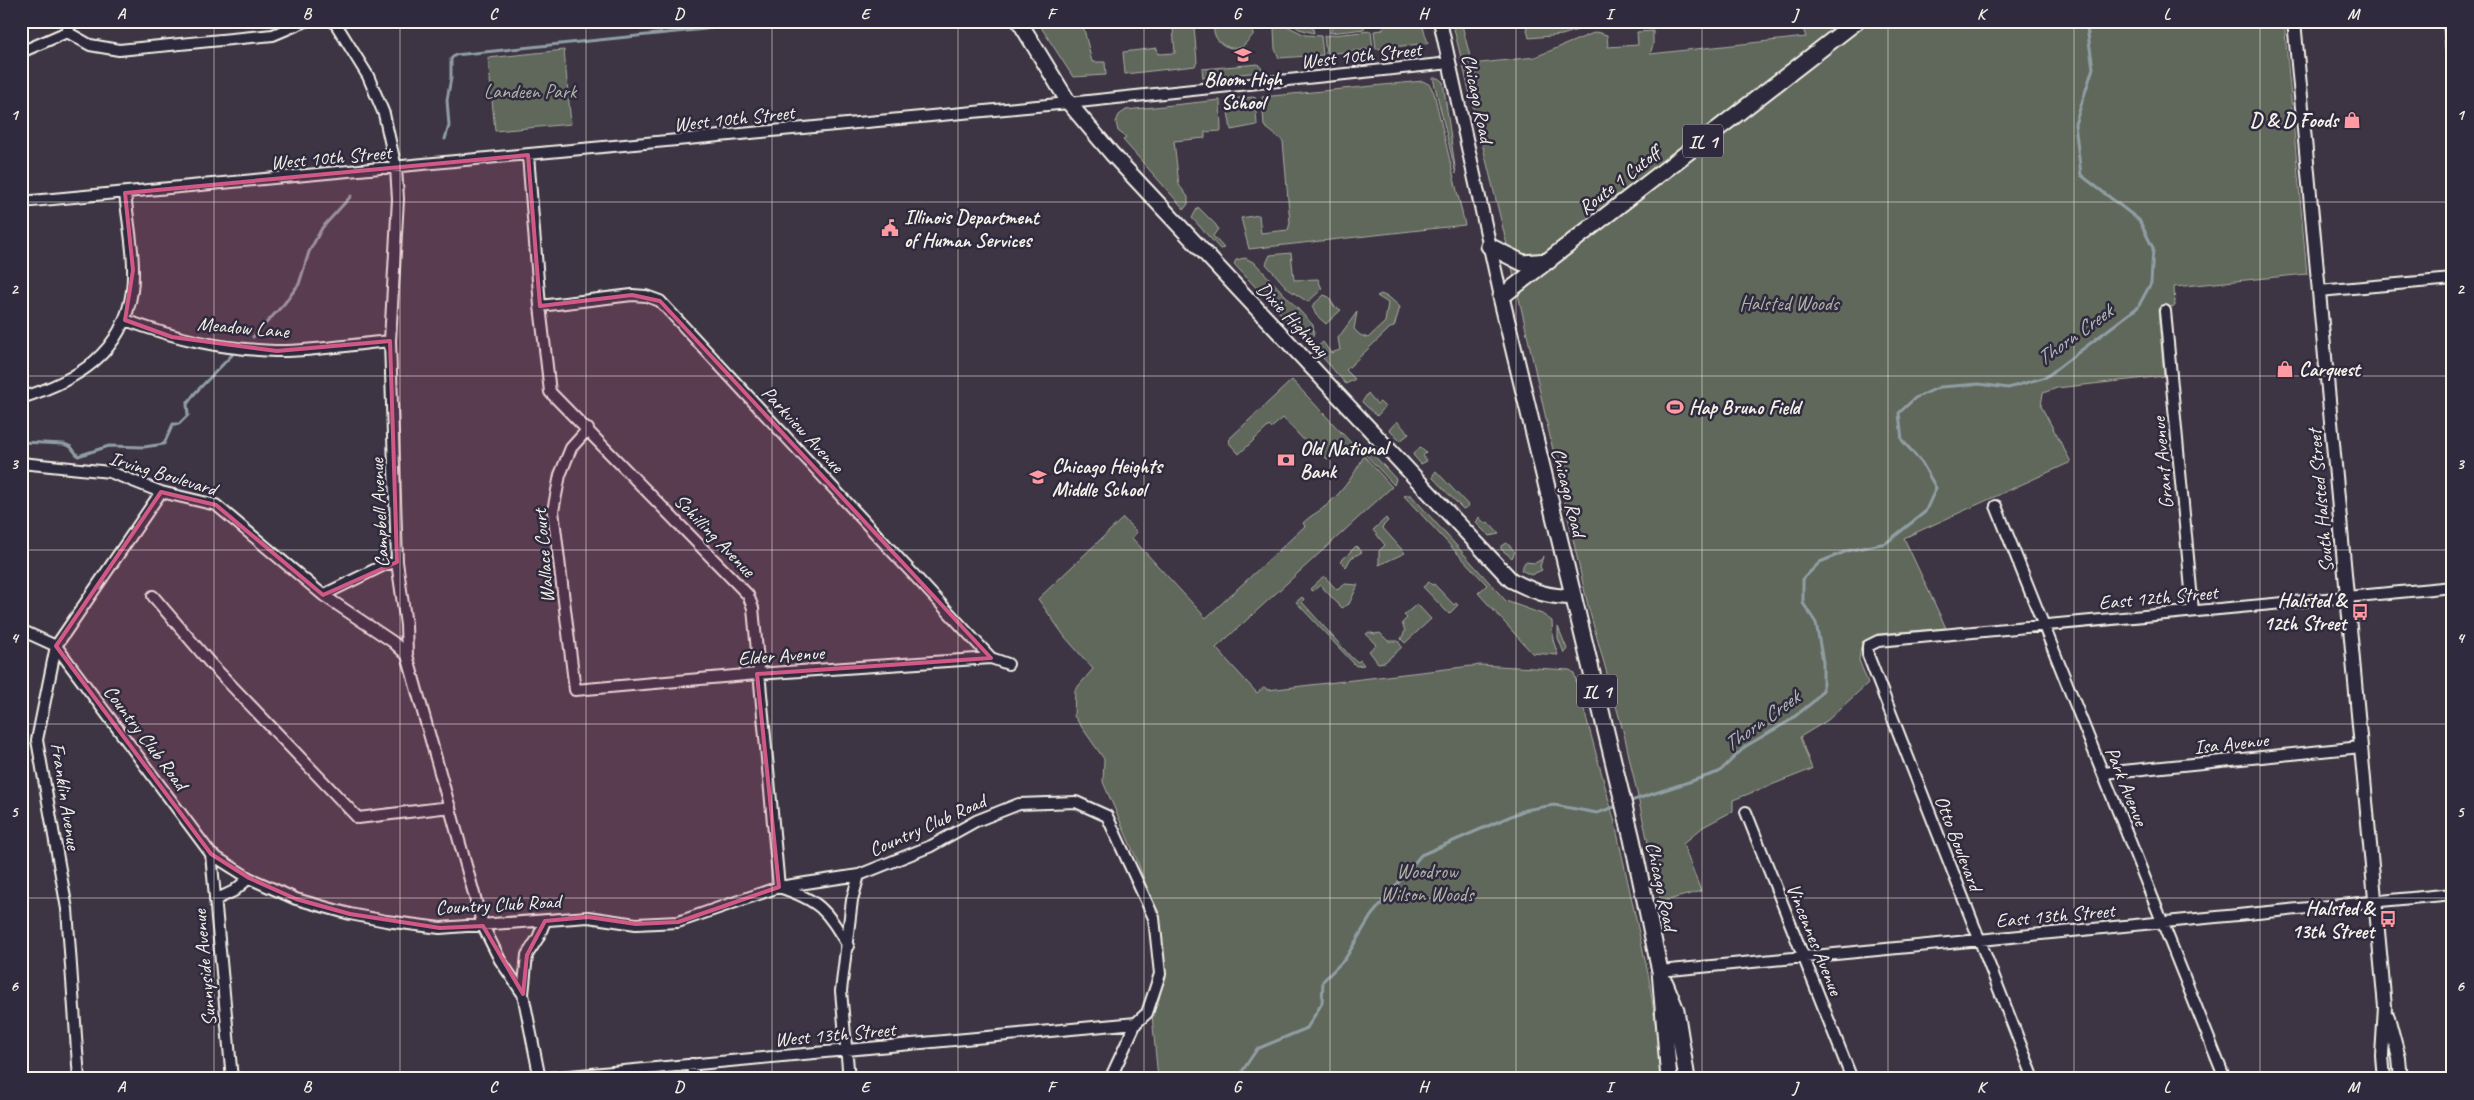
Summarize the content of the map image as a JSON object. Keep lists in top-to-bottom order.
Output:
{
  "streets": {
    "main road": [
      "Chicago Road",
      "IL 1",
      "Route 1 Cutoff",
      "Dixie Highway"
    ],
    "street": [
      "West 10th Street",
      "Meadow Lane",
      "Parkview Avenue",
      "Grant Avenue",
      "Irving Boulevard",
      "South Halsted Street",
      "Campbell Avenue",
      "Schilling Avenue",
      "Wallace Court",
      "East 12th Street",
      "Elder Avenue",
      "Country Club Road",
      "Isa Avenue",
      "Park Avenue",
      "Franklin Avenue",
      "Otto Boulevard",
      "East 13th Street",
      "Vincennes Avenue",
      "Sunnyside Avenue",
      "West 13th Street"
    ]
  },
  "crossings": [
    ["West 10th Street", "Chicago Road"],
    ["West 10th Street", "Dixie Highway"],
    ["West 10th Street", "Campbell Avenue"],
    ["West 10th Street", "Schilling Avenue"],
    ["Chicago Road", "Route 1 Cutoff"],
    ["Chicago Road", "Dixie Highway"],
    ["Chicago Road", "East 13th Street"],
    ["Meadow Lane", "Campbell Avenue"],
    ["Parkview Avenue", "Schilling Avenue"],
    ["Parkview Avenue", "Elder Avenue"],
    ["Grant Avenue", "East 12th Street"],
    ["Irving Boulevard", "Campbell Avenue"],
    ["Irving Boulevard", "Franklin Avenue"],
    ["South Halsted Street", "East 12th Street"],
    ["South Halsted Street", "Isa Avenue"],
    ["South Halsted Street", "East 13th Street"],
    ["Campbell Avenue", "Country Club Road"],
    ["Campbell Avenue", "West 13th Street"],
    ["Schilling Avenue", "Wallace Court"],
    ["Schilling Avenue", "Elder Avenue"],
    ["Schilling Avenue", "Country Club Road"],
    ["Wallace Court", "Elder Avenue"],
    ["East 12th Street", "Park Avenue"],
    ["East 12th Street", "Otto Boulevard"],
    ["Country Club Road", "Franklin Avenue"],
    ["Country Club Road", "Sunnyside Avenue"],
    ["Country Club Road", "West 13th Street"],
    ["Isa Avenue", "Park Avenue"],
    ["Park Avenue", "East 13th Street"],
    ["Otto Boulevard", "East 13th Street"],
    ["East 13th Street", "Vincennes Avenue"]
  ],
  "water": ["Thorn Creek"],
  "parks": ["Landeen Park", "Halsted Woods", "Woodrow Wilson Woods"],
  "places": {
    "school or university": ["Bloom High School", "Chicago Heights Middle School"],
    "shop": ["D & D Foods", "Carquest"],
    "public building": ["Illinois Department of Human Services"],
    "sports": ["Hap Bruno Field"],
    "bank": ["Old National Bank"],
    "bus stop": ["Halsted & 12th Street", "Halsted & 13th Street"]
  },
  "grid": {
    "columns": [
      "A",
      "B",
      "C",
      "D",
      "E",
      "F",
      "G",
      "H",
      "I",
      "J",
      "K",
      "L",
      "M"
    ],
    "rows": [
      "1",
      "2",
      "3",
      "4",
      "5",
      "6"
    ]
  }
}
